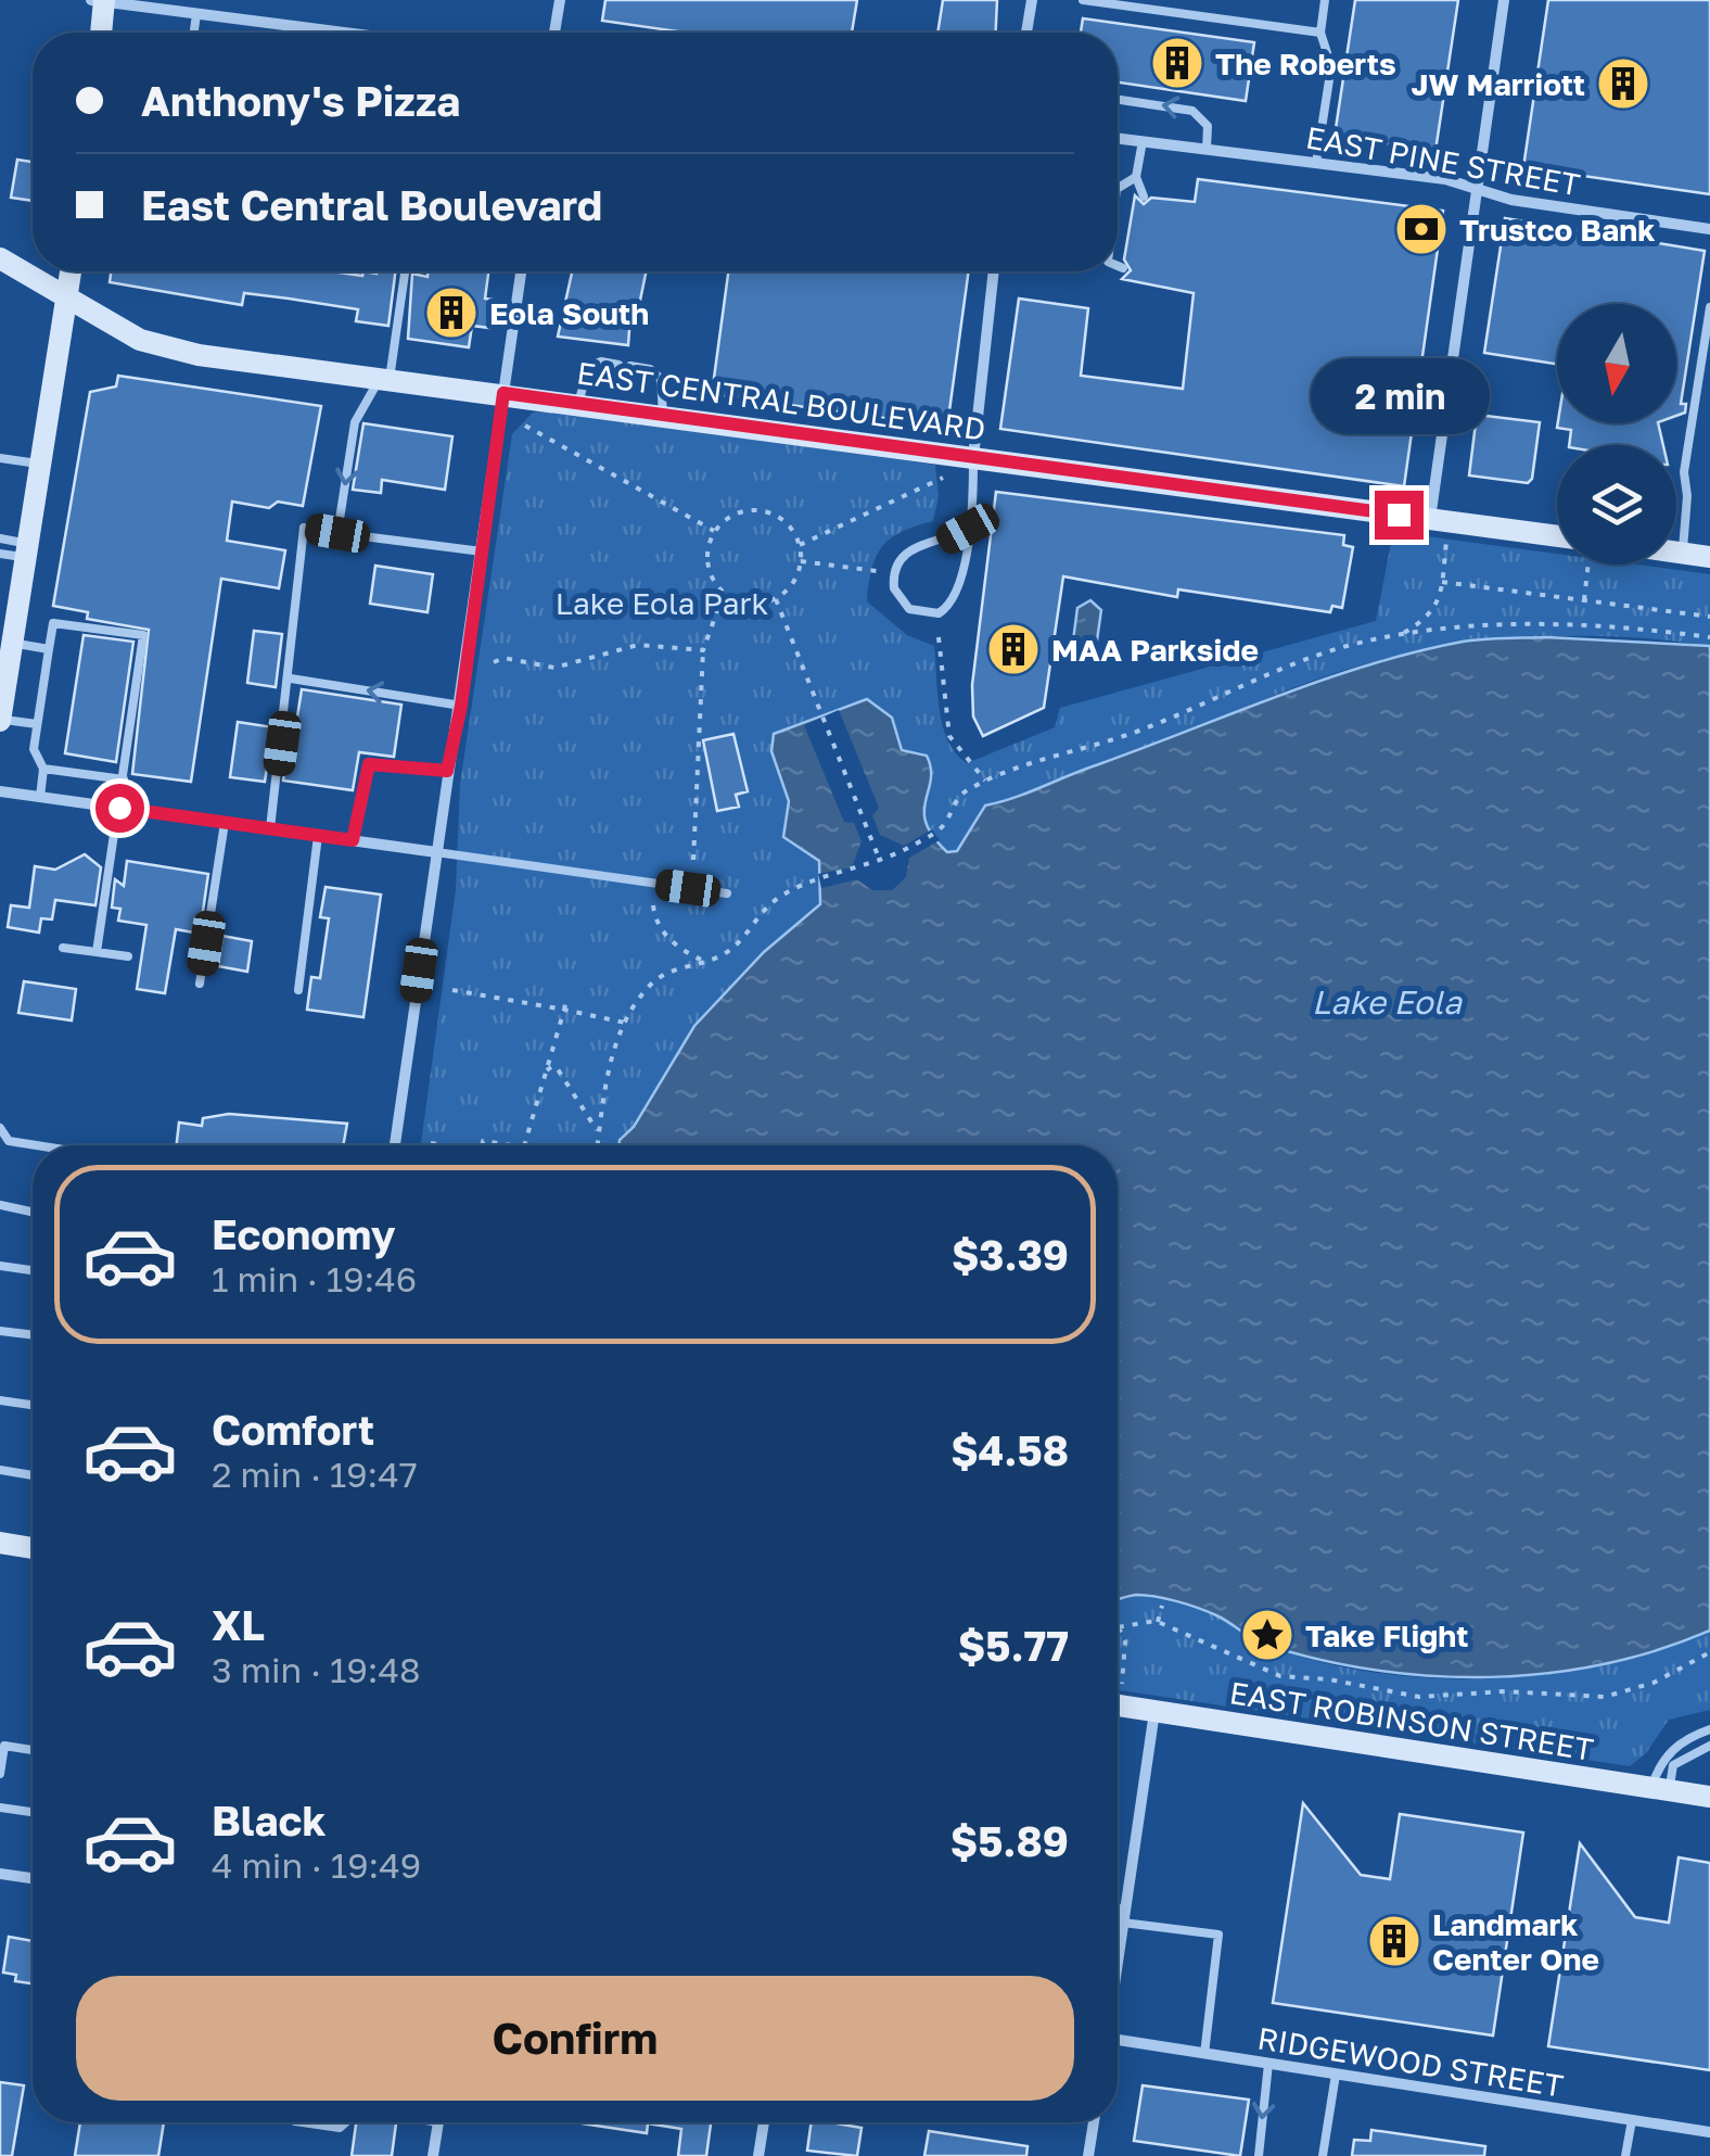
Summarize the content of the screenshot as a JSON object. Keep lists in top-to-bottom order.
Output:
{
  "streets": {
    "street": [
      "EAST PINE STREET",
      "EAST CENTRAL BOULEVARD",
      "EAST ROBINSON STREET",
      "RIDGEWOOD STREET"
    ]
  },
  "water": ["Lake Eola"],
  "parks": ["Lake Eola Park"],
  "places": {
    "building": [
      "The Roberts",
      "JW Marriott",
      "Eola South",
      "MAA Parkside",
      "Landmark Center One"
    ],
    "bank": ["Trustco Bank"],
    "place": ["Take Flight"]
  },
  "north": "bottom",
  "page": {
    "banner": ["Anthony's Pizza", "East Central Boulevard"],
    "bubble": "2 min",
    "list": [
      {
        "name": "Economy",
        "note": "1 min · 19:46",
        "value": "$3.39"
      },
      {
        "name": "Comfort",
        "note": "2 min · 19:47",
        "value": "$4.58"
      },
      {
        "name": "XL",
        "note": "3 min · 19:48",
        "value": "$5.77"
      },
      {
        "name": "Black",
        "note": "4 min · 19:49",
        "value": "$5.89"
      }
    ],
    "buttons": "Confirm"
  }
}
